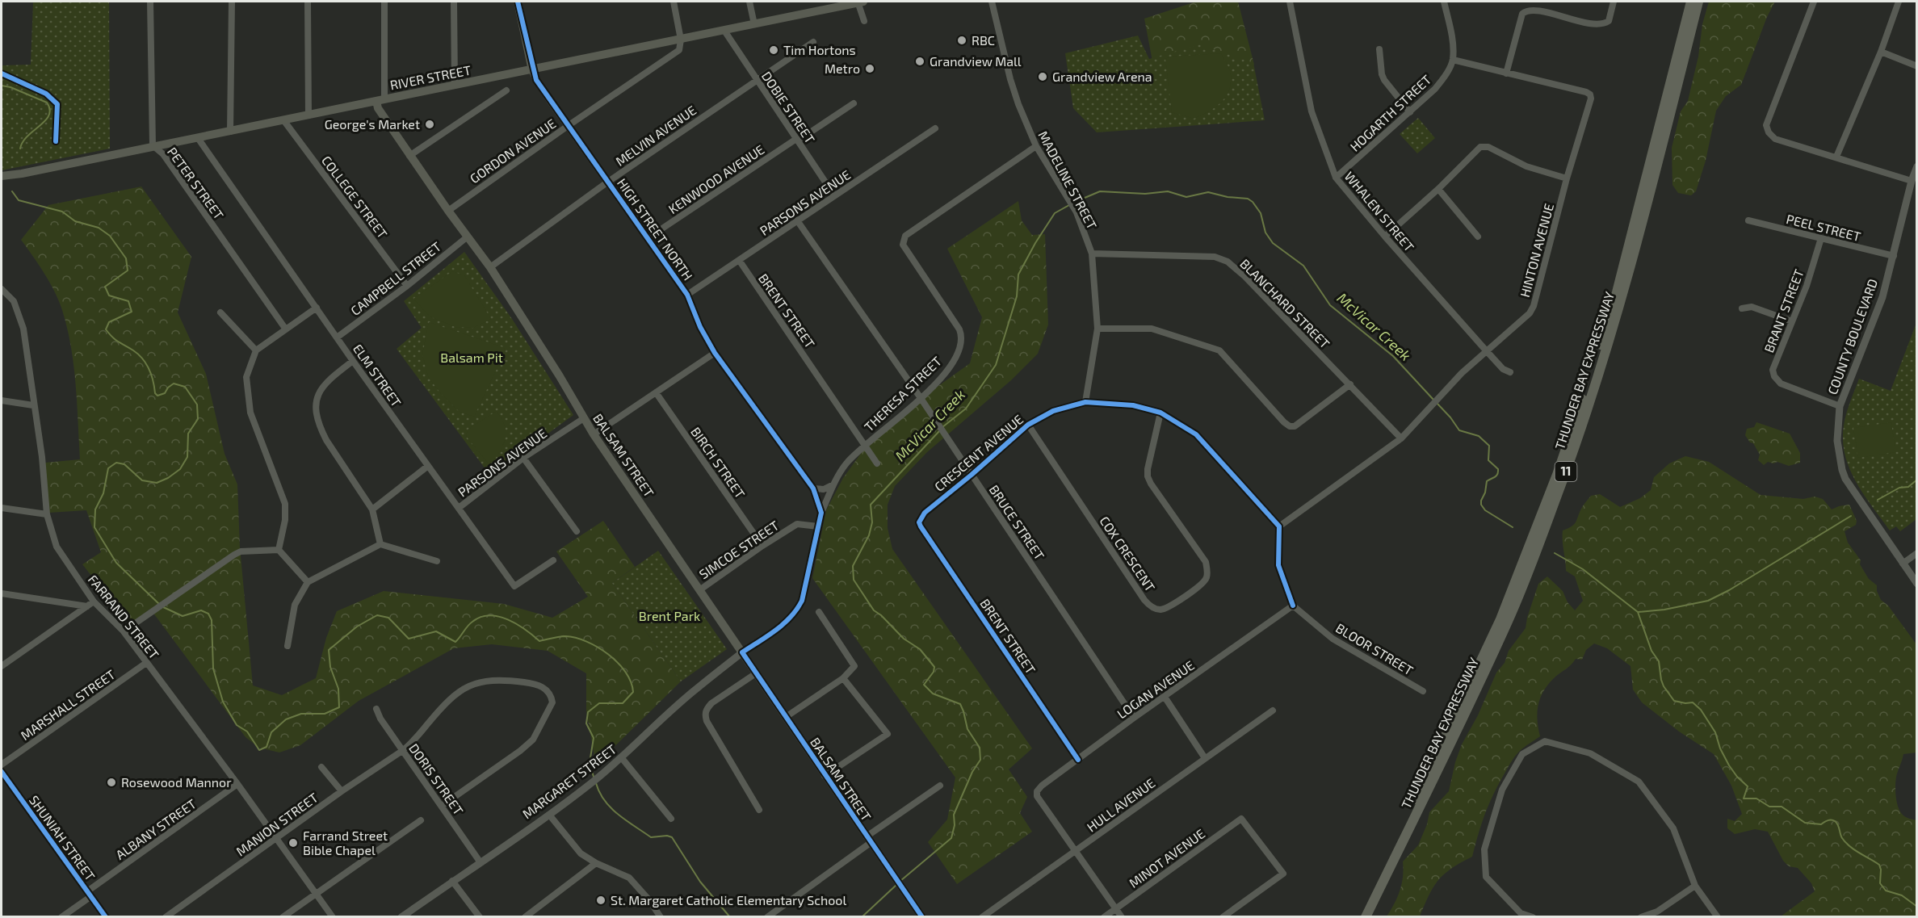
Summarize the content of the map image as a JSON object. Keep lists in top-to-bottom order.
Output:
{
  "streets": {
    "highway": ["THUNDER BAY EXPRESSWAY", "11"],
    "main road": ["RIVER STREET", "HIGH STREET NORTH", "BALSAM STREET"],
    "street": [
      "DOBIE STREET",
      "HOGARTH STREET",
      "MELVIN AVENUE",
      "GORDON AVENUE",
      "KENWOOD AVENUE",
      "MADELINE STREET",
      "PETER STREET",
      "COLLEGE STREET",
      "PARSONS AVENUE",
      "WHALEN STREET",
      "PEEL STREET",
      "HINTON AVENUE",
      "CAMPBELL STREET",
      "BLANCHARD STREET",
      "BRENT STREET",
      "BRANT STREET",
      "COUNTY BOULEVARD",
      "ELM STREET",
      "THERESA STREET",
      "CRESCENT AVENUE",
      "BIRCH STREET",
      "BRUCE STREET",
      "SIMCOE STREET",
      "COX CRESCENT",
      "FARRAND STREET",
      "BLOOR STREET",
      "LOGAN AVENUE",
      "MARSHALL STREET",
      "DORIS STREET",
      "MARGARET STREET",
      "HULL AVENUE",
      "MANION STREET",
      "ALBANY STREET",
      "SHUNIAH STREET",
      "MINOT AVENUE"
    ]
  },
  "crossings": [
    ["RIVER STREET", "DOBIE STREET"],
    ["RIVER STREET", "GORDON AVENUE"],
    ["RIVER STREET", "PETER STREET"],
    ["RIVER STREET", "COLLEGE STREET"],
    ["RIVER STREET", "HIGH STREET NORTH"],
    ["RIVER STREET", "ELM STREET"],
    ["RIVER STREET", "BALSAM STREET"],
    ["DOBIE STREET", "MELVIN AVENUE"],
    ["DOBIE STREET", "KENWOOD AVENUE"],
    ["DOBIE STREET", "PARSONS AVENUE"],
    ["HOGARTH STREET", "WHALEN STREET"],
    ["HOGARTH STREET", "HINTON AVENUE"],
    ["MELVIN AVENUE", "HIGH STREET NORTH"],
    ["MELVIN AVENUE", "BALSAM STREET"],
    ["GORDON AVENUE", "HIGH STREET NORTH"],
    ["GORDON AVENUE", "BALSAM STREET"],
    ["KENWOOD AVENUE", "HIGH STREET NORTH"],
    ["MADELINE STREET", "BLANCHARD STREET"],
    ["MADELINE STREET", "THERESA STREET"],
    ["MADELINE STREET", "CRESCENT AVENUE"],
    ["COLLEGE STREET", "CAMPBELL STREET"],
    ["PARSONS AVENUE", "HIGH STREET NORTH"],
    ["PARSONS AVENUE", "BRENT STREET"],
    ["PARSONS AVENUE", "ELM STREET"],
    ["PARSONS AVENUE", "BALSAM STREET"],
    ["PARSONS AVENUE", "BRUCE STREET"],
    ["WHALEN STREET", "HINTON AVENUE"],
    ["PEEL STREET", "BRANT STREET"],
    ["PEEL STREET", "COUNTY BOULEVARD"],
    ["HIGH STREET NORTH", "THERESA STREET"],
    ["HINTON AVENUE", "BLANCHARD STREET"],
    ["HINTON AVENUE", "CRESCENT AVENUE"],
    ["CAMPBELL STREET", "ELM STREET"],
    ["CAMPBELL STREET", "BALSAM STREET"],
    ["BRENT STREET", "THERESA STREET"],
    ["BRENT STREET", "CRESCENT AVENUE"],
    ["BRENT STREET", "LOGAN AVENUE"],
    ["BRANT STREET", "COUNTY BOULEVARD"],
    ["THERESA STREET", "BRUCE STREET"],
    ["THERESA STREET", "SIMCOE STREET"],
    ["THERESA STREET", "MARGARET STREET"],
    ["CRESCENT AVENUE", "BRUCE STREET"],
    ["CRESCENT AVENUE", "COX CRESCENT"],
    ["BALSAM STREET", "SIMCOE STREET"],
    ["BALSAM STREET", "MARGARET STREET"],
    ["BIRCH STREET", "SIMCOE STREET"],
    ["BRUCE STREET", "LOGAN AVENUE"],
    ["FARRAND STREET", "MARSHALL STREET"],
    ["FARRAND STREET", "MANION STREET"],
    ["FARRAND STREET", "ALBANY STREET"],
    ["BLOOR STREET", "LOGAN AVENUE"],
    ["LOGAN AVENUE", "HULL AVENUE"],
    ["DORIS STREET", "MARGARET STREET"],
    ["DORIS STREET", "MANION STREET"],
    ["ALBANY STREET", "SHUNIAH STREET"]
  ],
  "water": ["McVicar Creek"],
  "parks": ["Balsam Pit", "Brent Park"],
  "places": [
    "RBC",
    "Tim Hortons",
    "Grandview Mall",
    "Metro",
    "Grandview Arena",
    "George's Market",
    "Rosewood Mannor",
    "Farrand Street Bible Chapel",
    "St. Margaret Catholic Elementary School"
  ]
}
